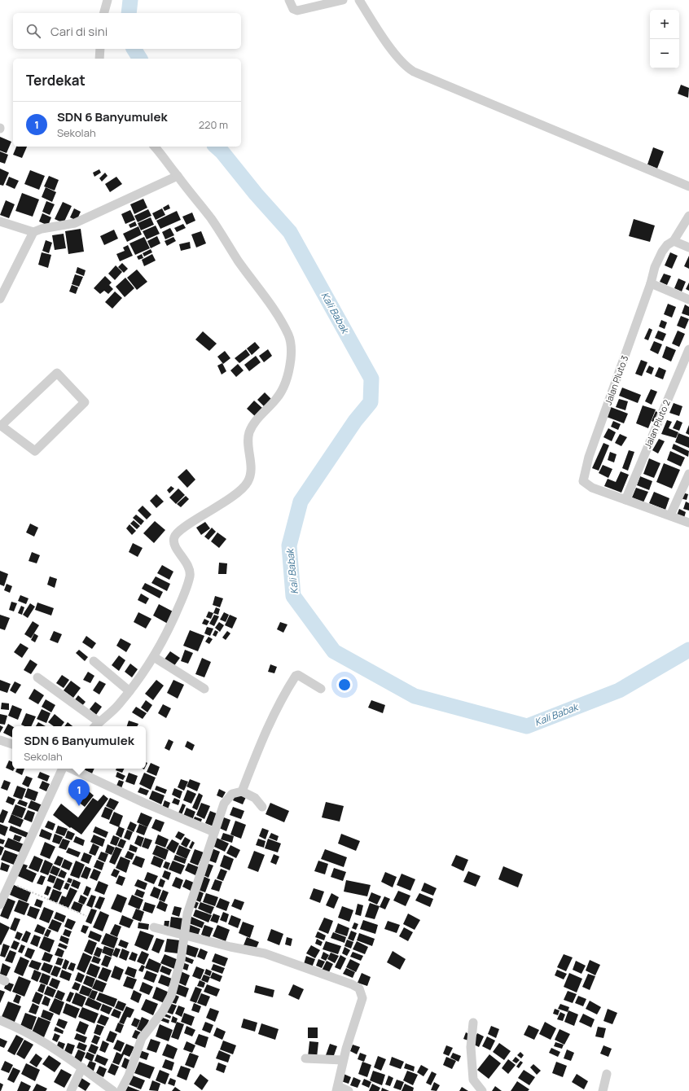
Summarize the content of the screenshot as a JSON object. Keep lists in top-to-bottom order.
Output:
{
  "streets": {
    "street": ["Jalan Pluto 3", "Jalan Pluto 2"]
  },
  "crossings": [
    ["Jalan Pluto 3", "Jalan Pluto 2"]
  ],
  "water": ["Kali Babak"],
  "page": {
    "map_buttons": ["+", "−"],
    "search": "Cari di sini",
    "heading": "Terdekat",
    "list": [
      {
        "mark": "1",
        "name": "SDN 6 Banyumulek",
        "note": "Sekolah",
        "value": "220 m"
      }
    ],
    "popup": ["SDN 6 Banyumulek", "Sekolah"],
    "pins": "1"
  }
}
